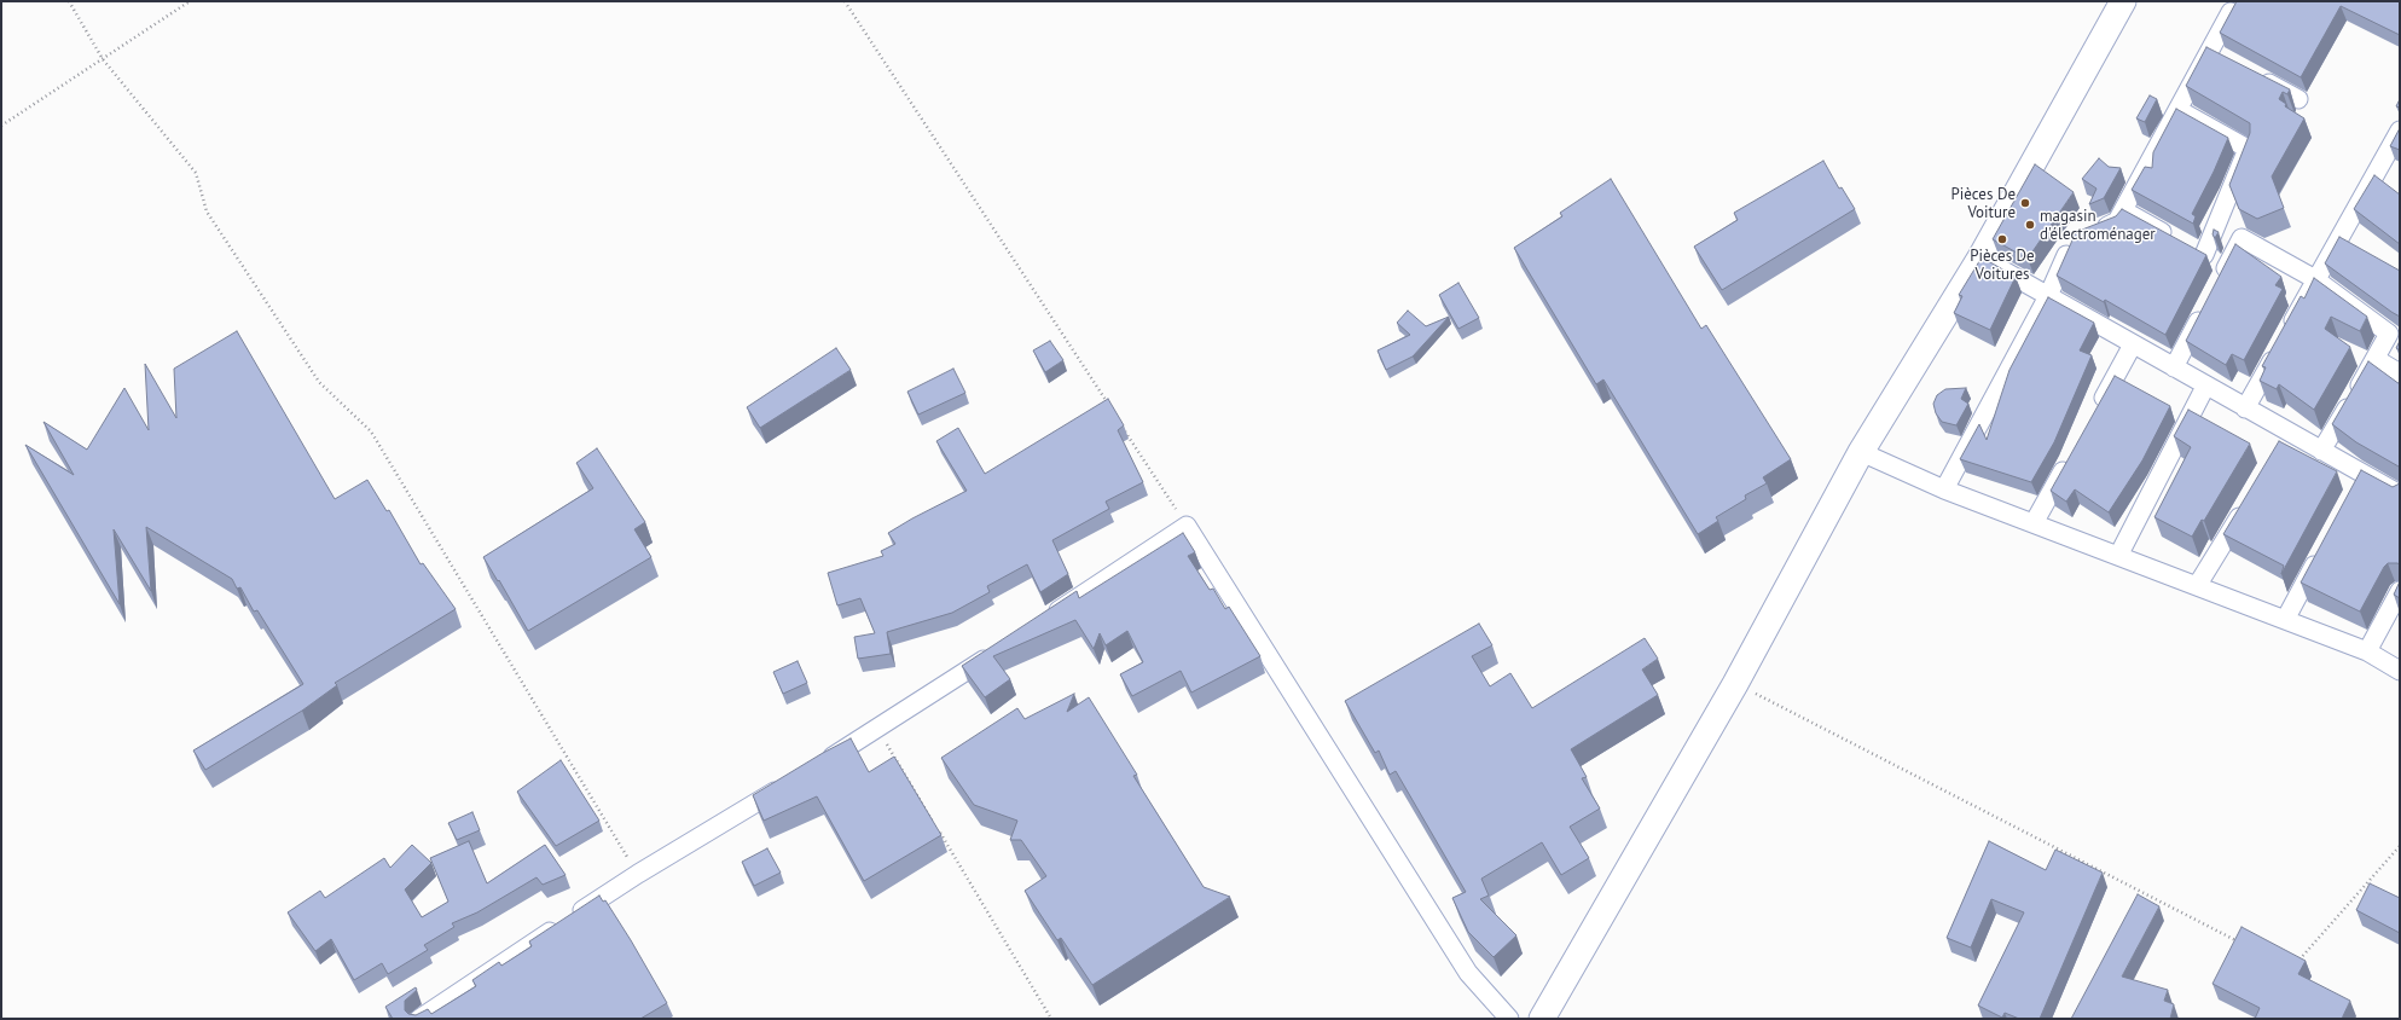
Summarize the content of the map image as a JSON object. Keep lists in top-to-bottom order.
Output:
{
  "places": ["Pièces De Voiture", "magasin d'électroménager", "Pièces De Voitures"]
}
